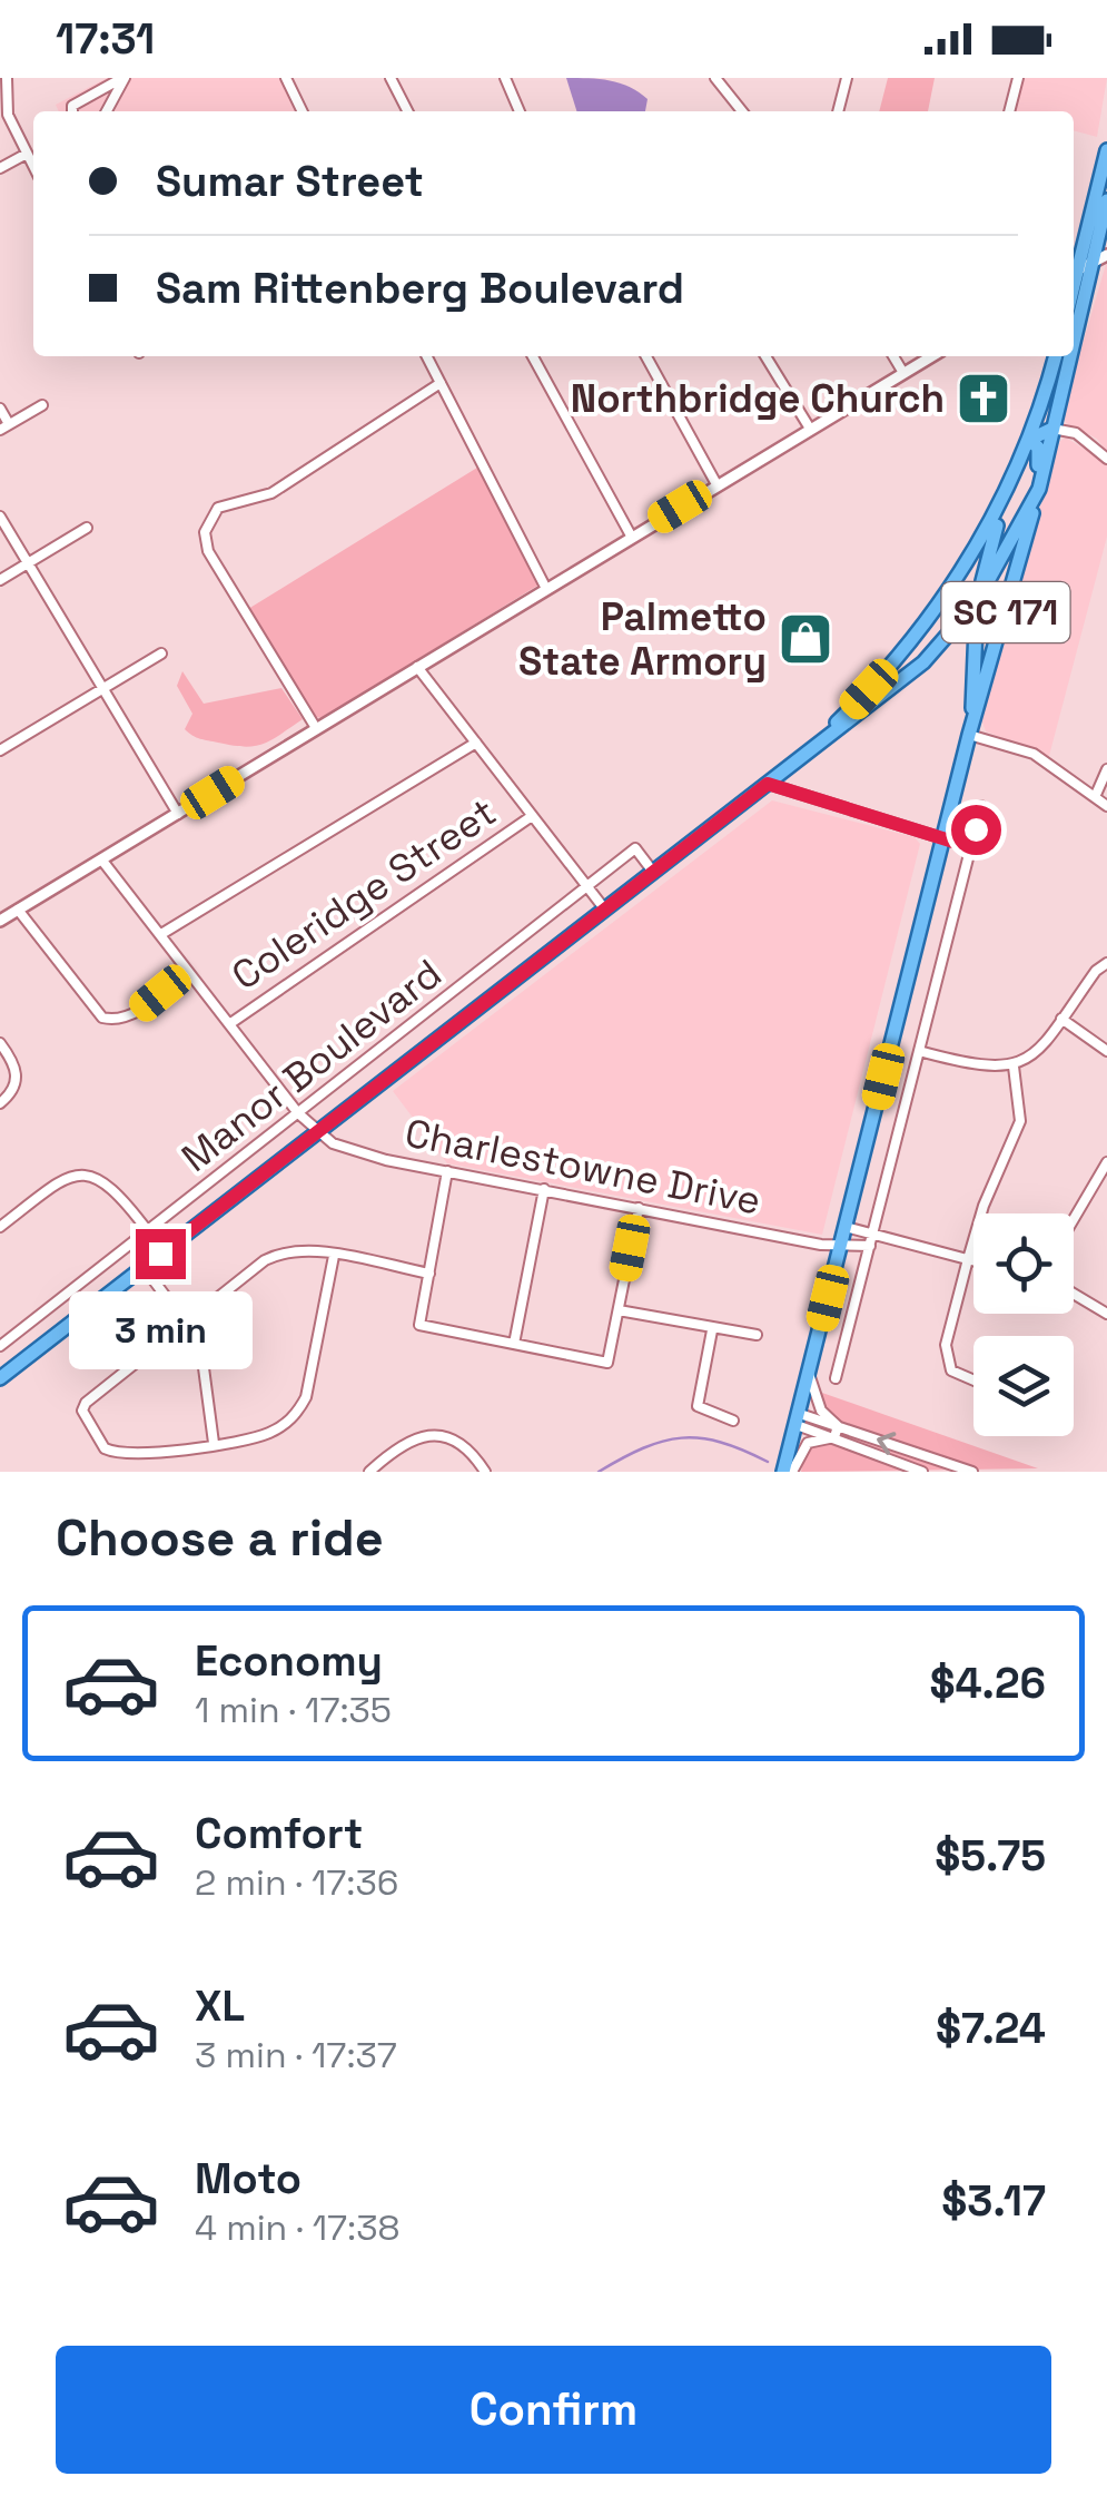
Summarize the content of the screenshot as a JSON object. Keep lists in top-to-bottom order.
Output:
{
  "streets": {
    "main road": ["SC 171"],
    "street": ["Coleridge Street", "Manor Boulevard", "Charlestowne Drive"]
  },
  "crossings": [
    ["SC 171", "Charlestowne Drive"]
  ],
  "places": {
    "church": ["Northbridge Church"],
    "shop": ["Palmetto State Armory"]
  },
  "page": {
    "status": "17:31",
    "banner": ["Sumar Street", "Sam Rittenberg Boulevard"],
    "bubble": "3 min",
    "heading": "Choose a ride",
    "list": [
      {
        "name": "Economy",
        "note": "1 min · 17:35",
        "value": "$4.26"
      },
      {
        "name": "Comfort",
        "note": "2 min · 17:36",
        "value": "$5.75"
      },
      {
        "name": "XL",
        "note": "3 min · 17:37",
        "value": "$7.24"
      },
      {
        "name": "Moto",
        "note": "4 min · 17:38",
        "value": "$3.17"
      }
    ],
    "buttons": "Confirm"
  }
}
